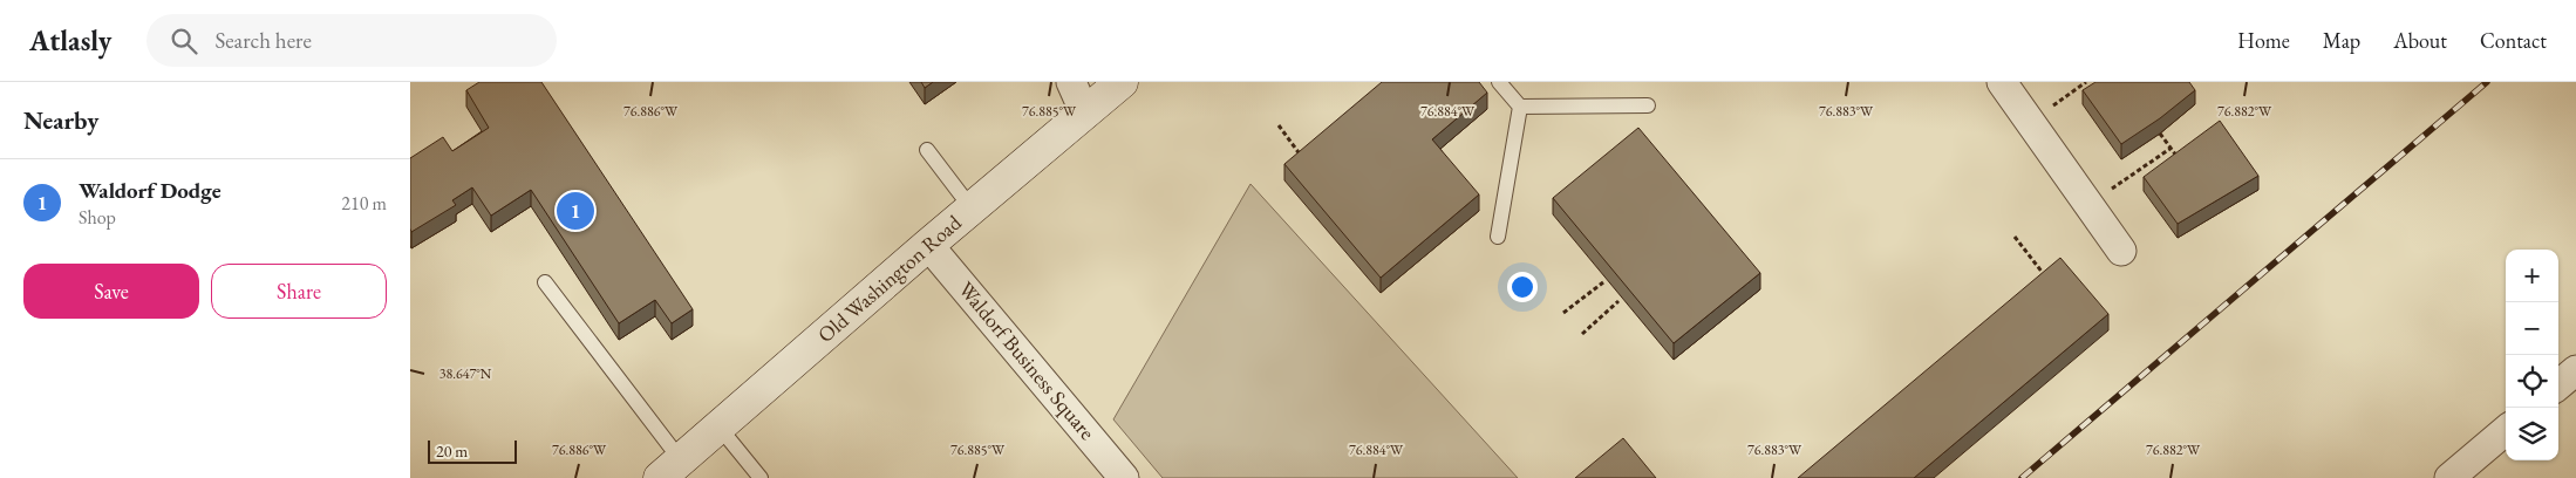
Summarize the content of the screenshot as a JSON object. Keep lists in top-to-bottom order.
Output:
{
  "streets": {
    "main road": ["Old Washington Road"],
    "street": ["Waldorf Business Square"]
  },
  "crossings": [
    ["Old Washington Road", "Waldorf Business Square"]
  ],
  "scale_bar": "20 m",
  "page": {
    "header": "Atlasly",
    "search": "Search here",
    "nav": [
      "Home",
      "Map",
      "About",
      "Contact"
    ],
    "heading": "Nearby",
    "list": [
      {
        "mark": "1",
        "name": "Waldorf Dodge",
        "note": "Shop",
        "value": "210 m"
      }
    ],
    "pins": "1",
    "buttons": ["Save", "Share"],
    "map_buttons": ["+", "−"],
    "scale": "20 m"
  },
  "coordinates": [
    "76.886°W",
    "76.885°W",
    "76.884°W",
    "76.883°W",
    "76.882°W",
    "38.647°N"
  ]
}
